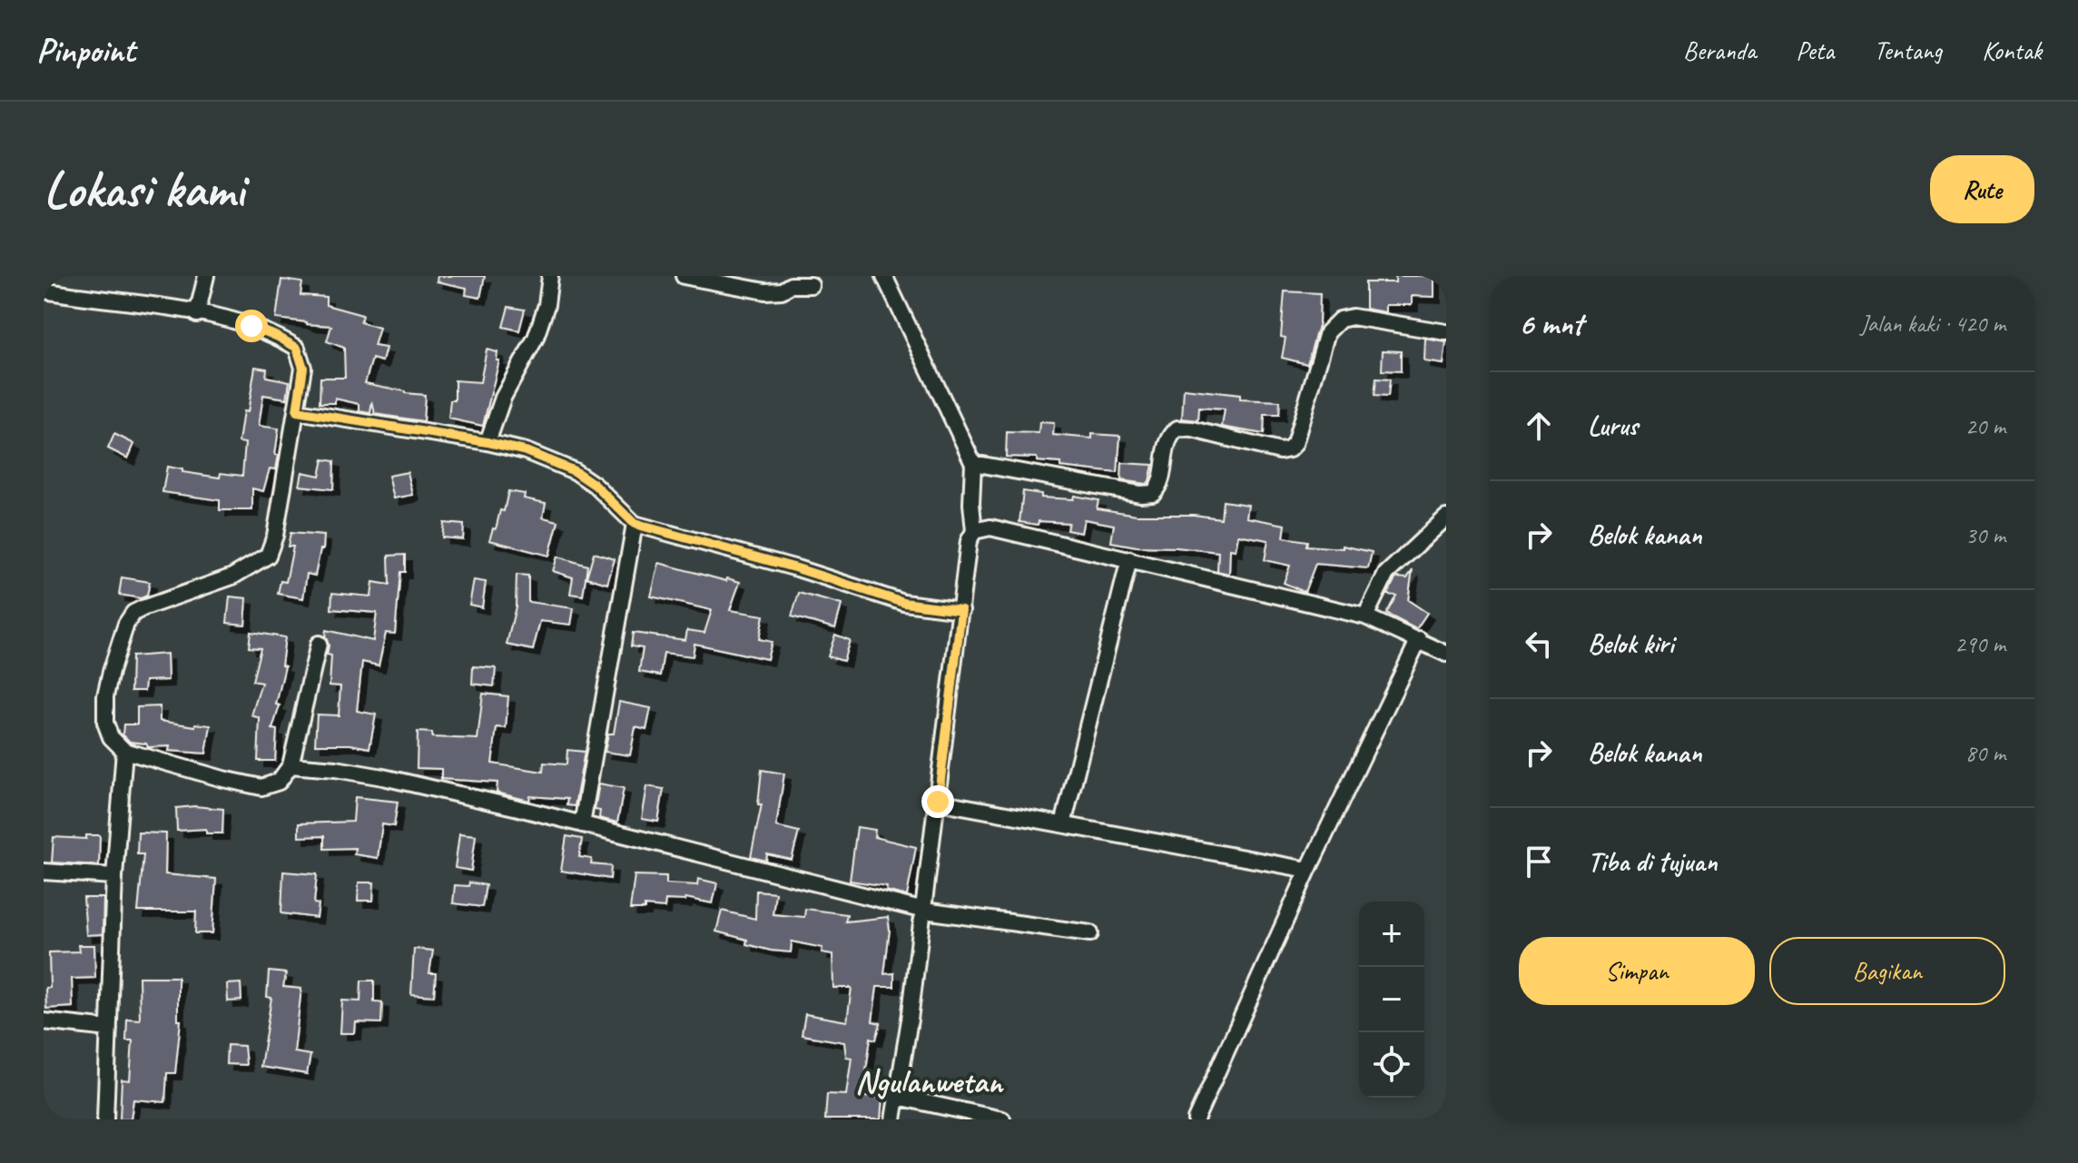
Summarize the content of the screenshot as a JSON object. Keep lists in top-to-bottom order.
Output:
{
  "districts": ["Ngulanwetan"],
  "page": {
    "header": "Pinpoint",
    "nav": [
      "Beranda",
      "Peta",
      "Tentang",
      "Kontak"
    ],
    "buttons": [
      "Rute",
      ["Simpan", "Bagikan"]
    ],
    "title": "Lokasi kami",
    "heading": ["6 mnt", "Jalan kaki · 420 m"],
    "list": [
      ["Lurus", "20 m"],
      ["Belok kanan", "30 m"],
      ["Belok kiri", "290 m"],
      ["Belok kanan", "80 m"],
      "Tiba di tujuan"
    ],
    "map_buttons": ["+", "−"]
  }
}
